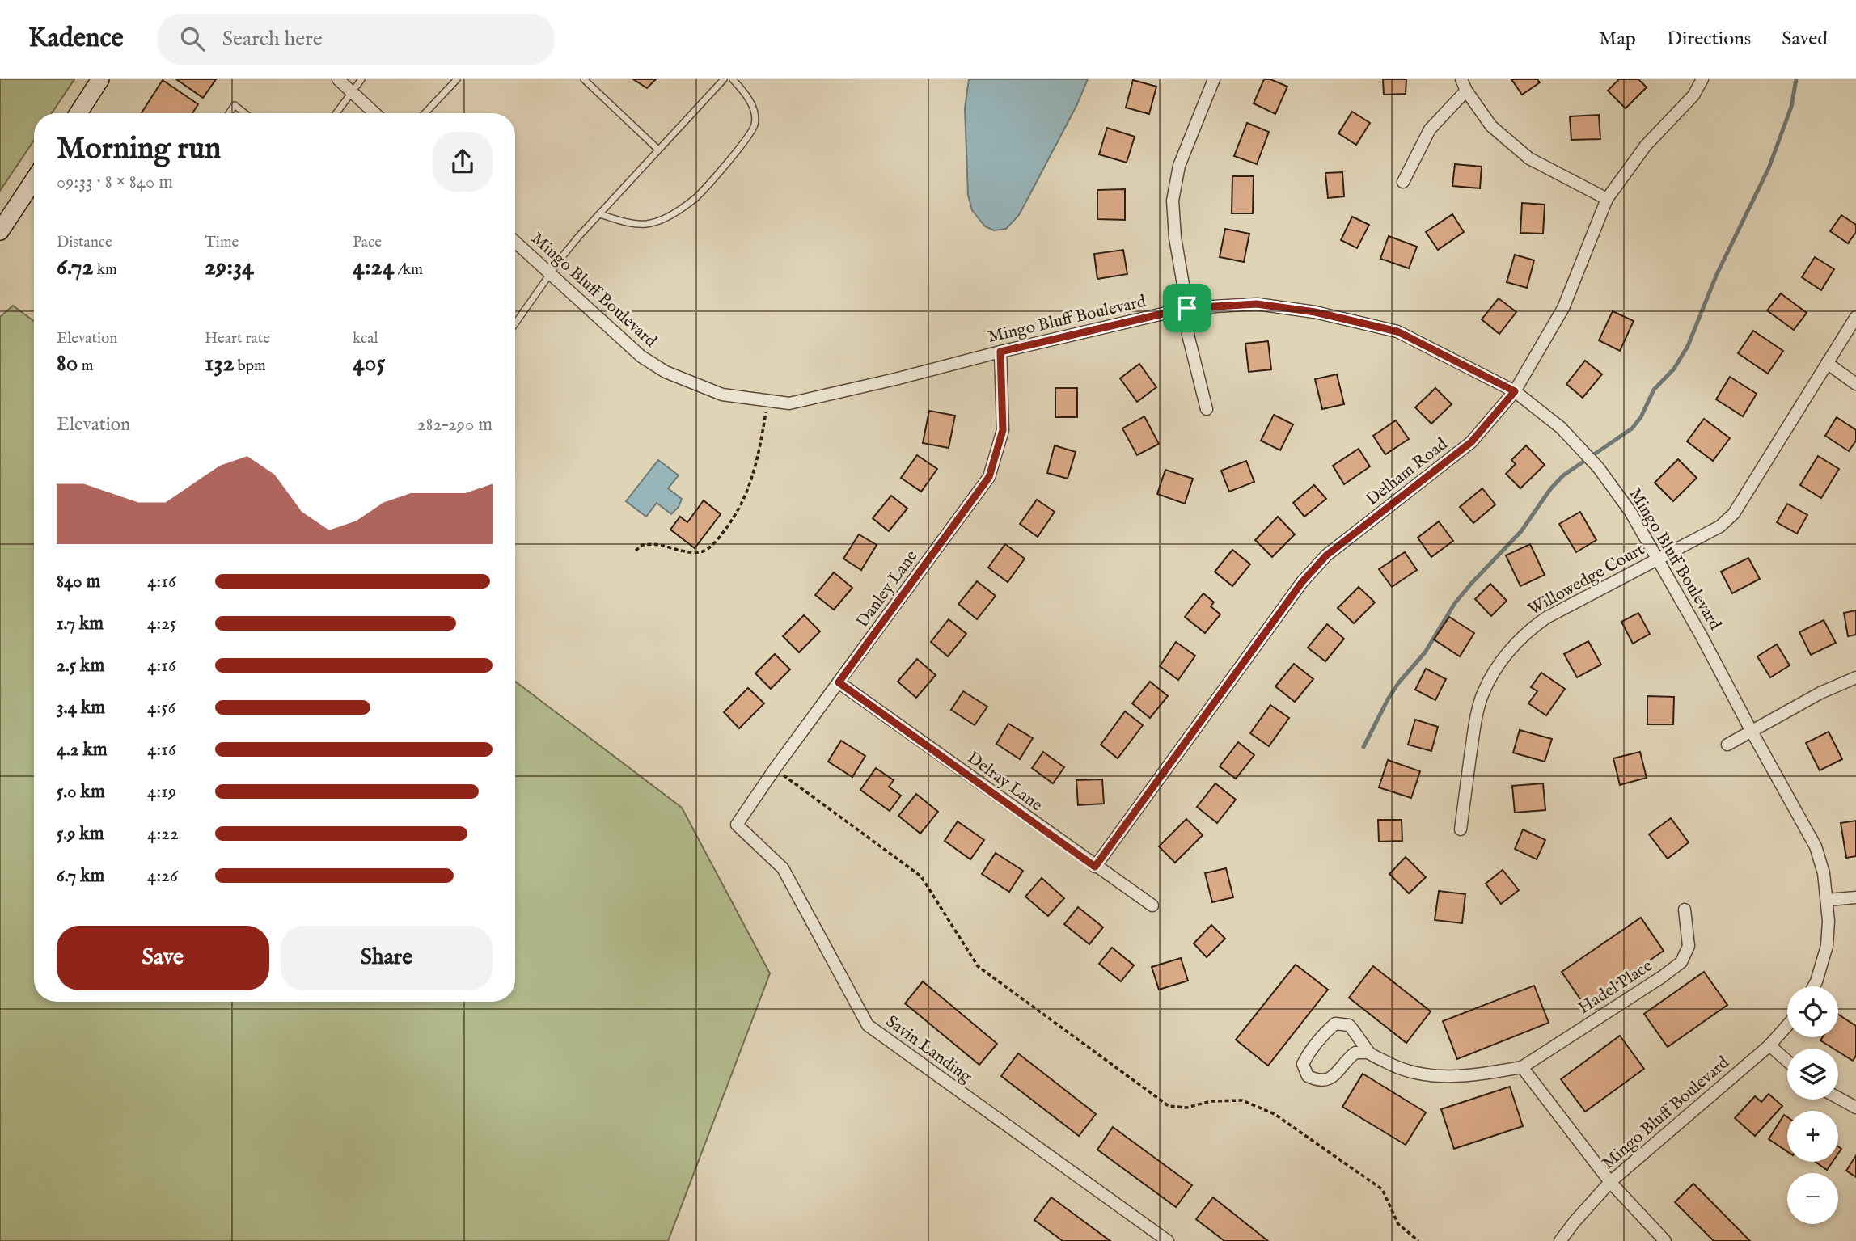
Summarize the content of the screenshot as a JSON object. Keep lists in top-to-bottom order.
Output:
{
  "streets": {
    "street": [
      "Mingo Bluff Boulevard",
      "Delham Road",
      "Willowedge Court",
      "Danley Lane",
      "Delray Lane",
      "Hadel Place",
      "Savin Landing"
    ]
  },
  "crossings": [
    ["Mingo Bluff Boulevard", "Delham Road"],
    ["Mingo Bluff Boulevard", "Willowedge Court"],
    ["Mingo Bluff Boulevard", "Danley Lane"],
    ["Delham Road", "Delray Lane"],
    ["Danley Lane", "Delray Lane"],
    ["Danley Lane", "Savin Landing"]
  ],
  "page": {
    "header": "Kadence",
    "search": "Search here",
    "nav": ["Map", "Directions", "Saved"],
    "heading": ["Morning run", "09:33 · 8 × 840 m"],
    "stats": [
      ["Distance", "6.72 km"],
      ["Time", "29:34"],
      ["Pace", "4:24 /km"],
      ["Elevation", "80 m"],
      ["Heart rate", "132 bpm"],
      ["kcal", "405"]
    ],
    "chart": ["Elevation", "282–290 m"],
    "list": [
      {
        "name": "840 m",
        "note": "4:16"
      },
      {
        "name": "1.7 km",
        "note": "4:25"
      },
      {
        "name": "2.5 km",
        "note": "4:16"
      },
      {
        "name": "3.4 km",
        "note": "4:56"
      },
      {
        "name": "4.2 km",
        "note": "4:16"
      },
      {
        "name": "5.0 km",
        "note": "4:19"
      },
      {
        "name": "5.9 km",
        "note": "4:22"
      },
      {
        "name": "6.7 km",
        "note": "4:26"
      }
    ],
    "buttons": ["Save", "Share"],
    "map_buttons": ["+", "−"]
  }
}
